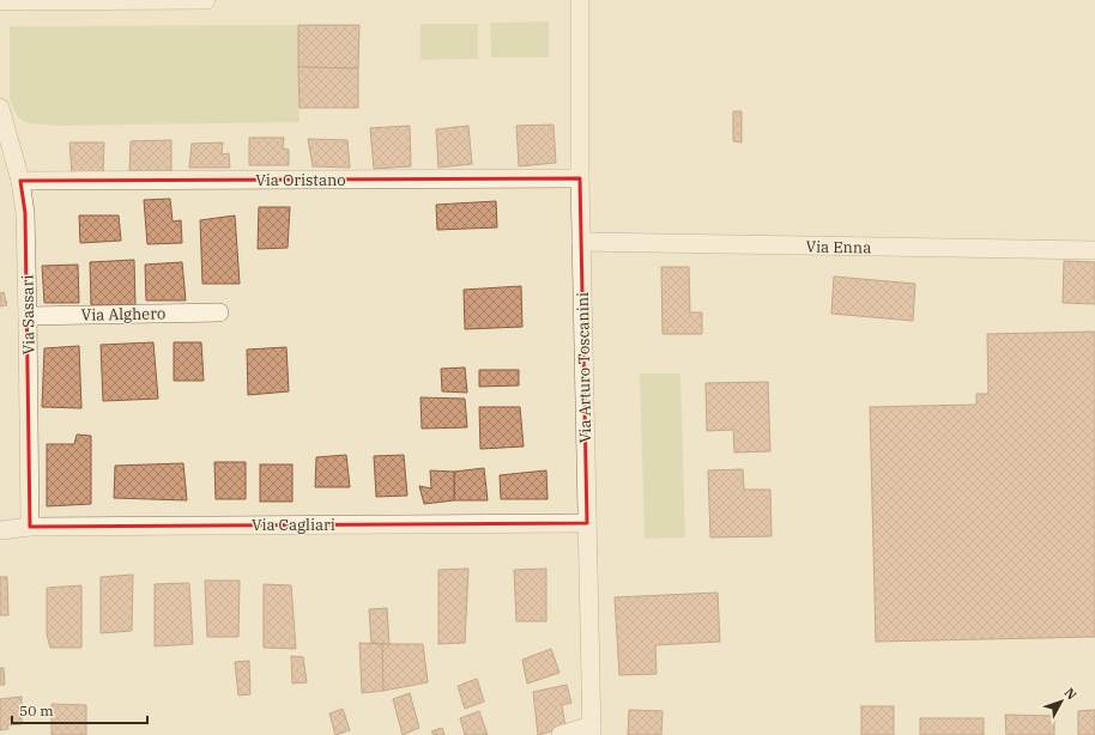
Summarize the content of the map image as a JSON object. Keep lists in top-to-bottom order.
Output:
{
  "streets": {
    "street": [
      "Via Oristano",
      "Via Enna",
      "Via Alghero",
      "Via Sassari",
      "Via Arturo Toscanini",
      "Via Cagliari"
    ]
  },
  "crossings": [
    ["Via Oristano", "Via Sassari"],
    ["Via Oristano", "Via Arturo Toscanini"],
    ["Via Enna", "Via Arturo Toscanini"],
    ["Via Alghero", "Via Sassari"],
    ["Via Sassari", "Via Cagliari"],
    ["Via Arturo Toscanini", "Via Cagliari"]
  ],
  "scale_bar": "50 m",
  "north": "top right"
}
